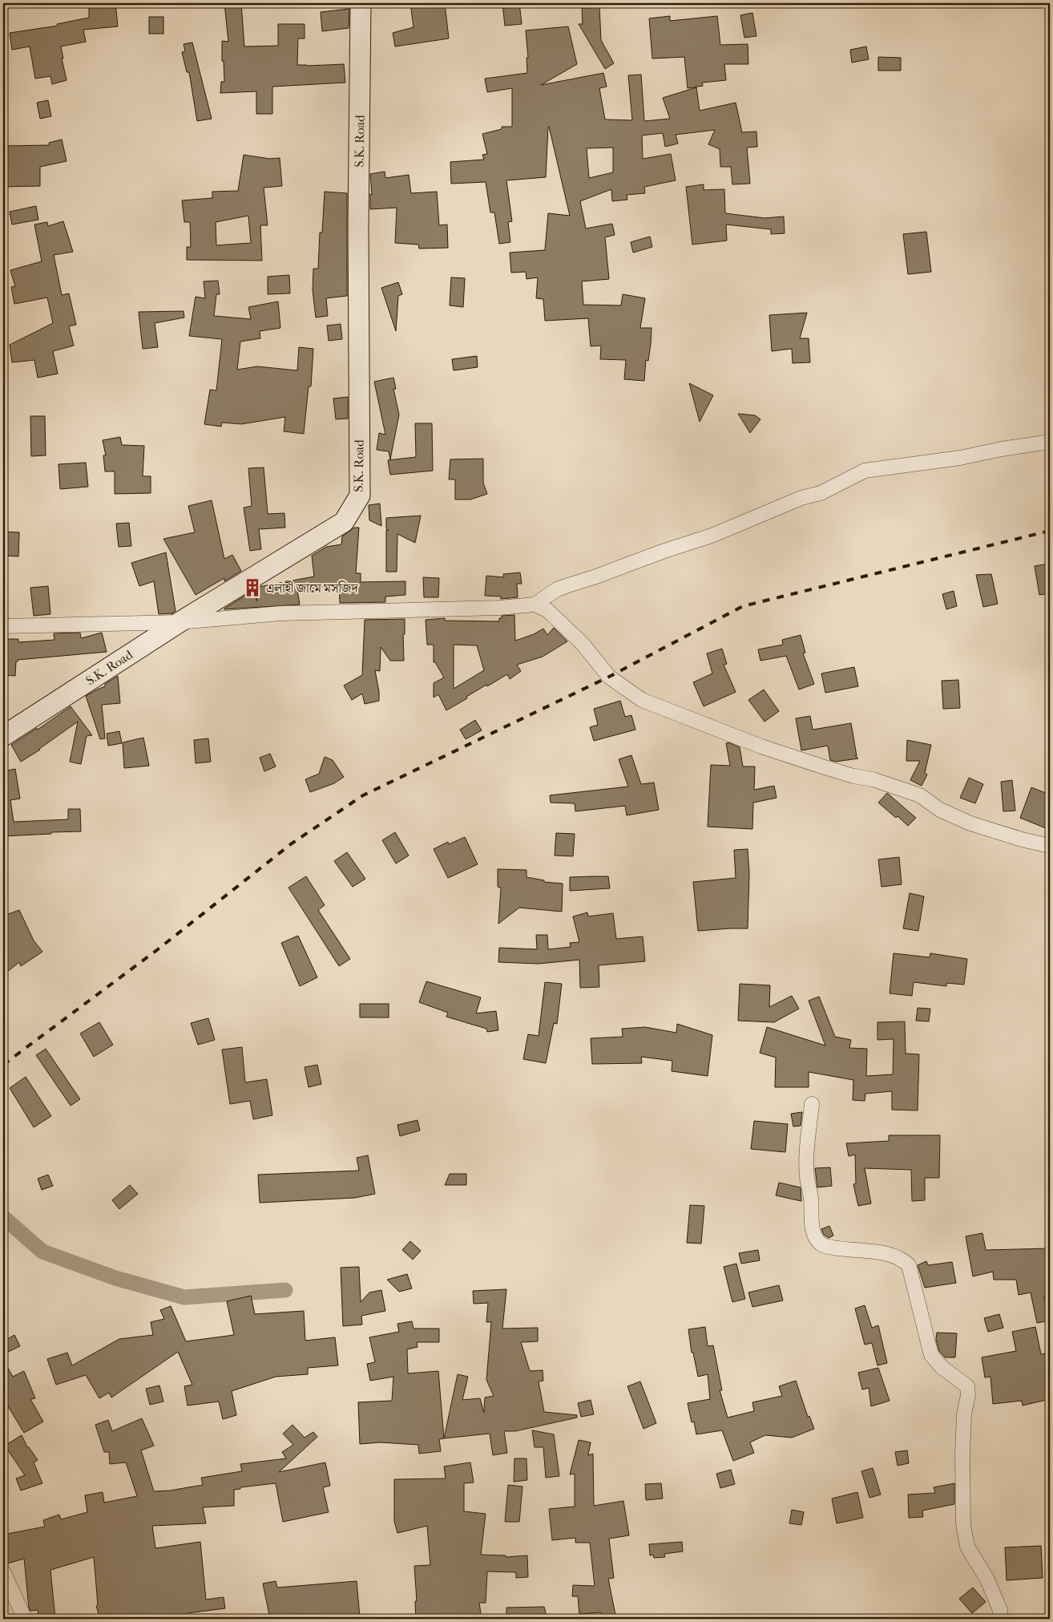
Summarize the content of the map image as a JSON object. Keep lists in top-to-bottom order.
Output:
{
  "streets": {
    "main road": ["S.K. Road"]
  },
  "places": {
    "building": ["এলাহী জামে মসজিদ"]
  }
}
